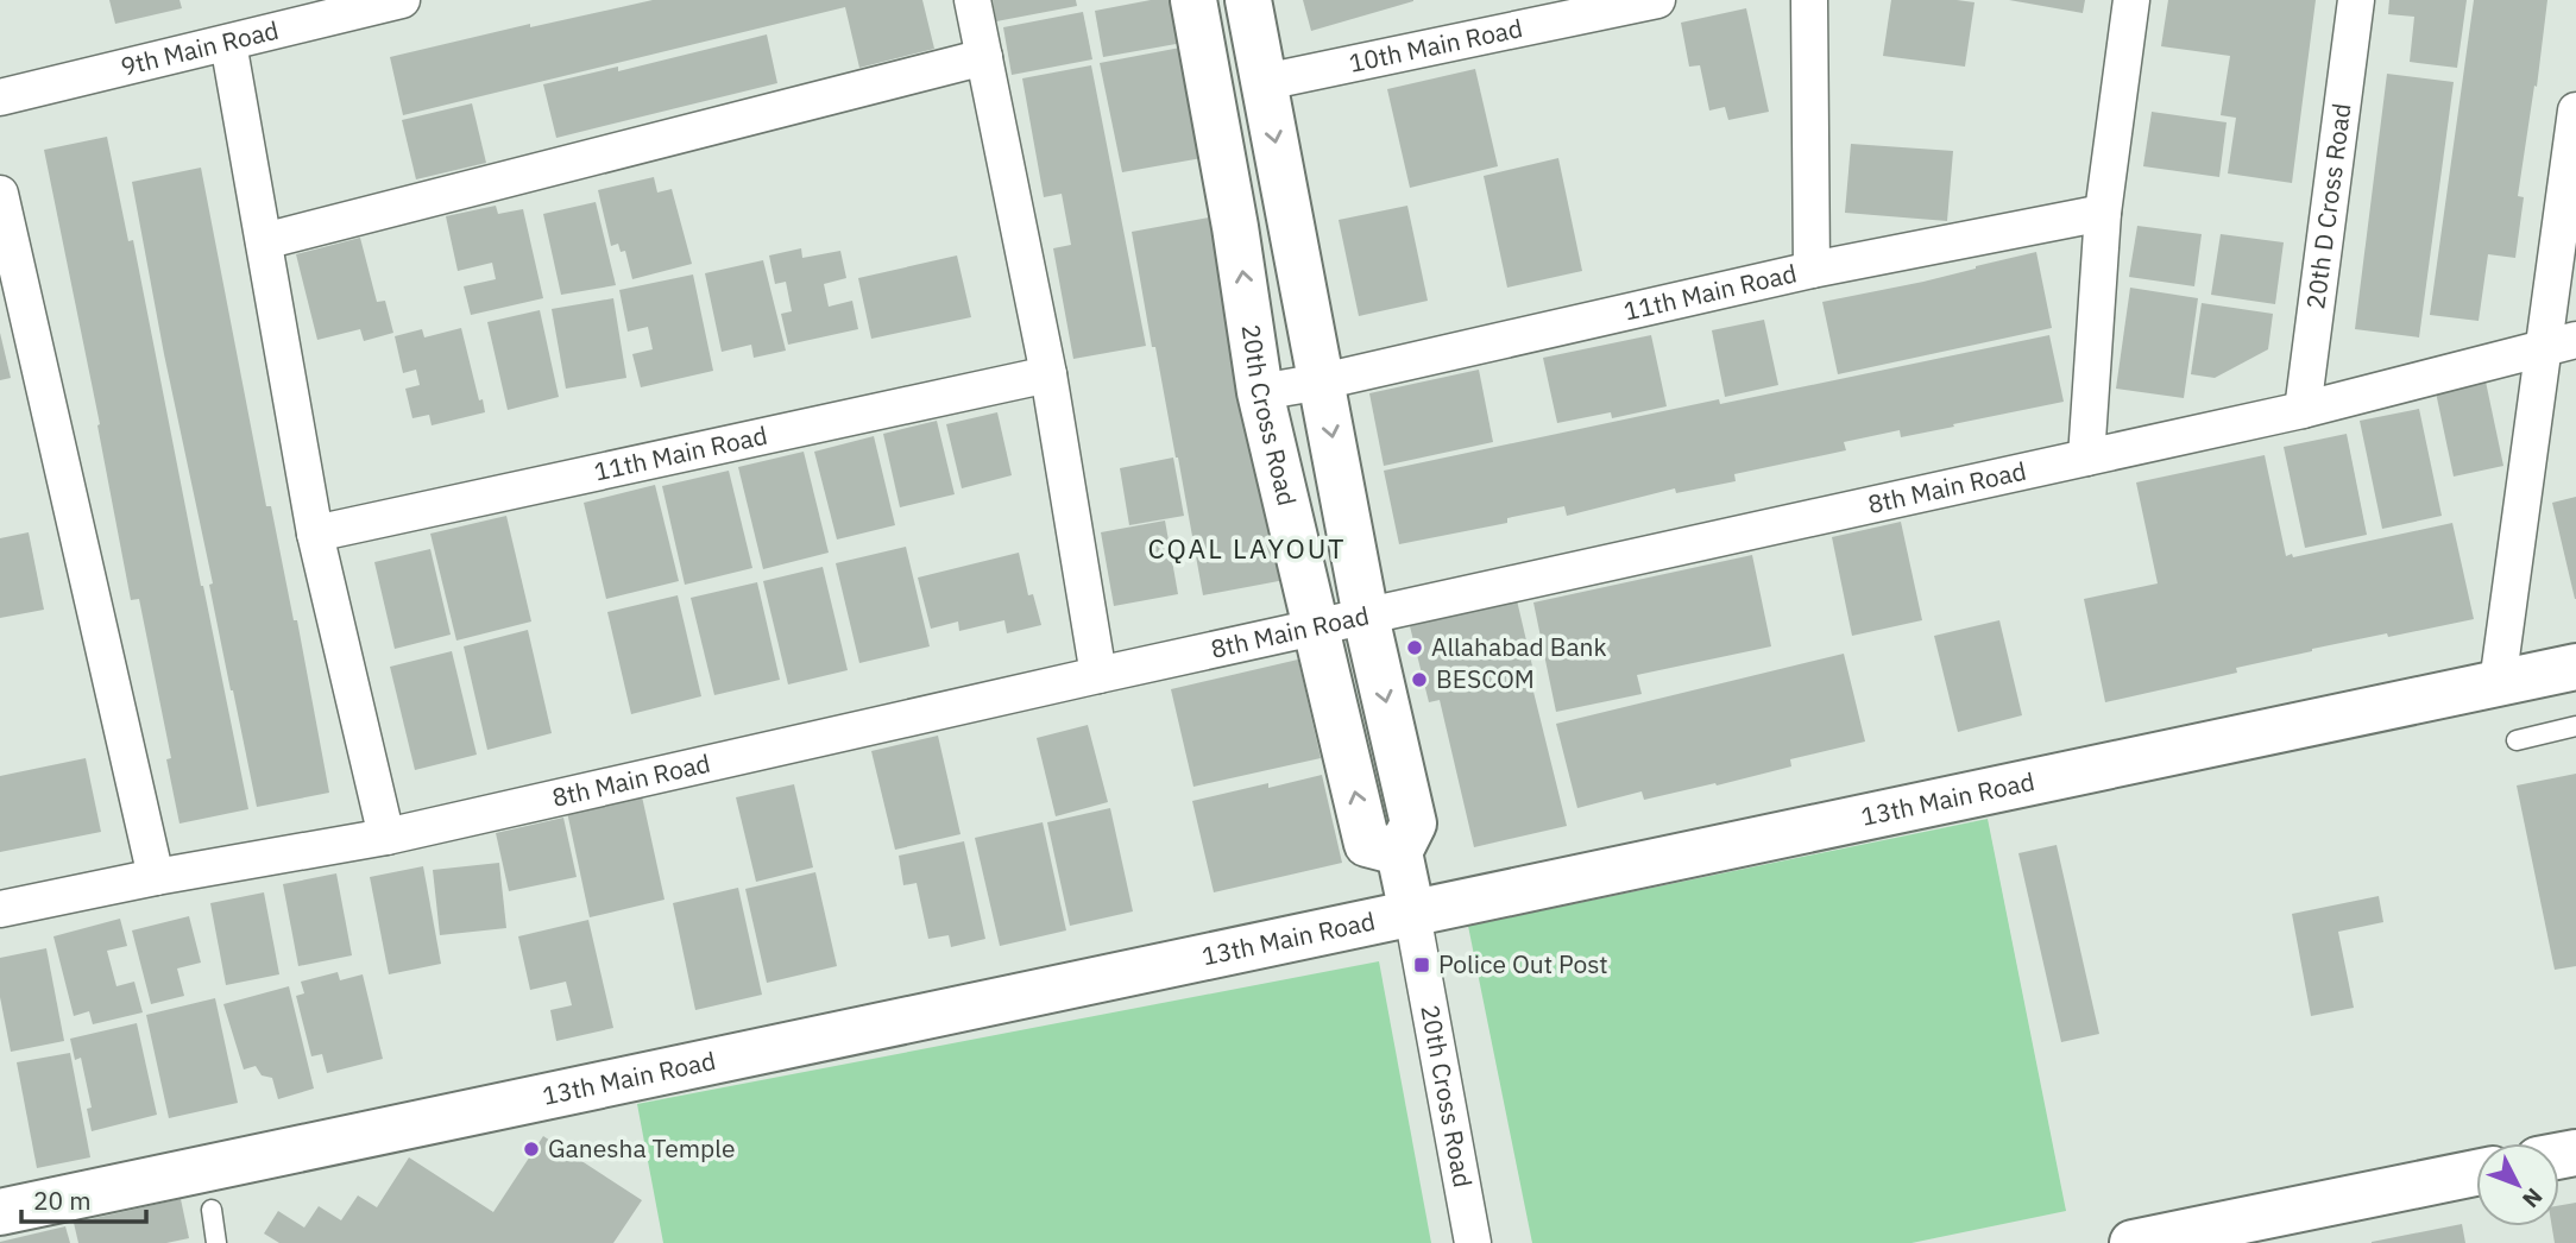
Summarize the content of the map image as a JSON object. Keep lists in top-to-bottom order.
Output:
{
  "streets": {
    "street": [
      "10th Main Road",
      "9th Main Road",
      "20th D Cross Road",
      "11th Main Road",
      "20th Cross Road",
      "8th Main Road",
      "13th Main Road"
    ]
  },
  "crossings": [
    ["10th Main Road", "20th Cross Road"],
    ["20th D Cross Road", "8th Main Road"],
    ["11th Main Road", "20th Cross Road"],
    ["20th Cross Road", "8th Main Road"],
    ["20th Cross Road", "13th Main Road"]
  ],
  "districts": ["CQAL LAYOUT"],
  "places": {
    "other": ["Allahabad Bank", "BESCOM", "Ganesha Temple"],
    "transit": ["Police Out Post"]
  },
  "scale_bar": "20 m",
  "north": "bottom right"
}
